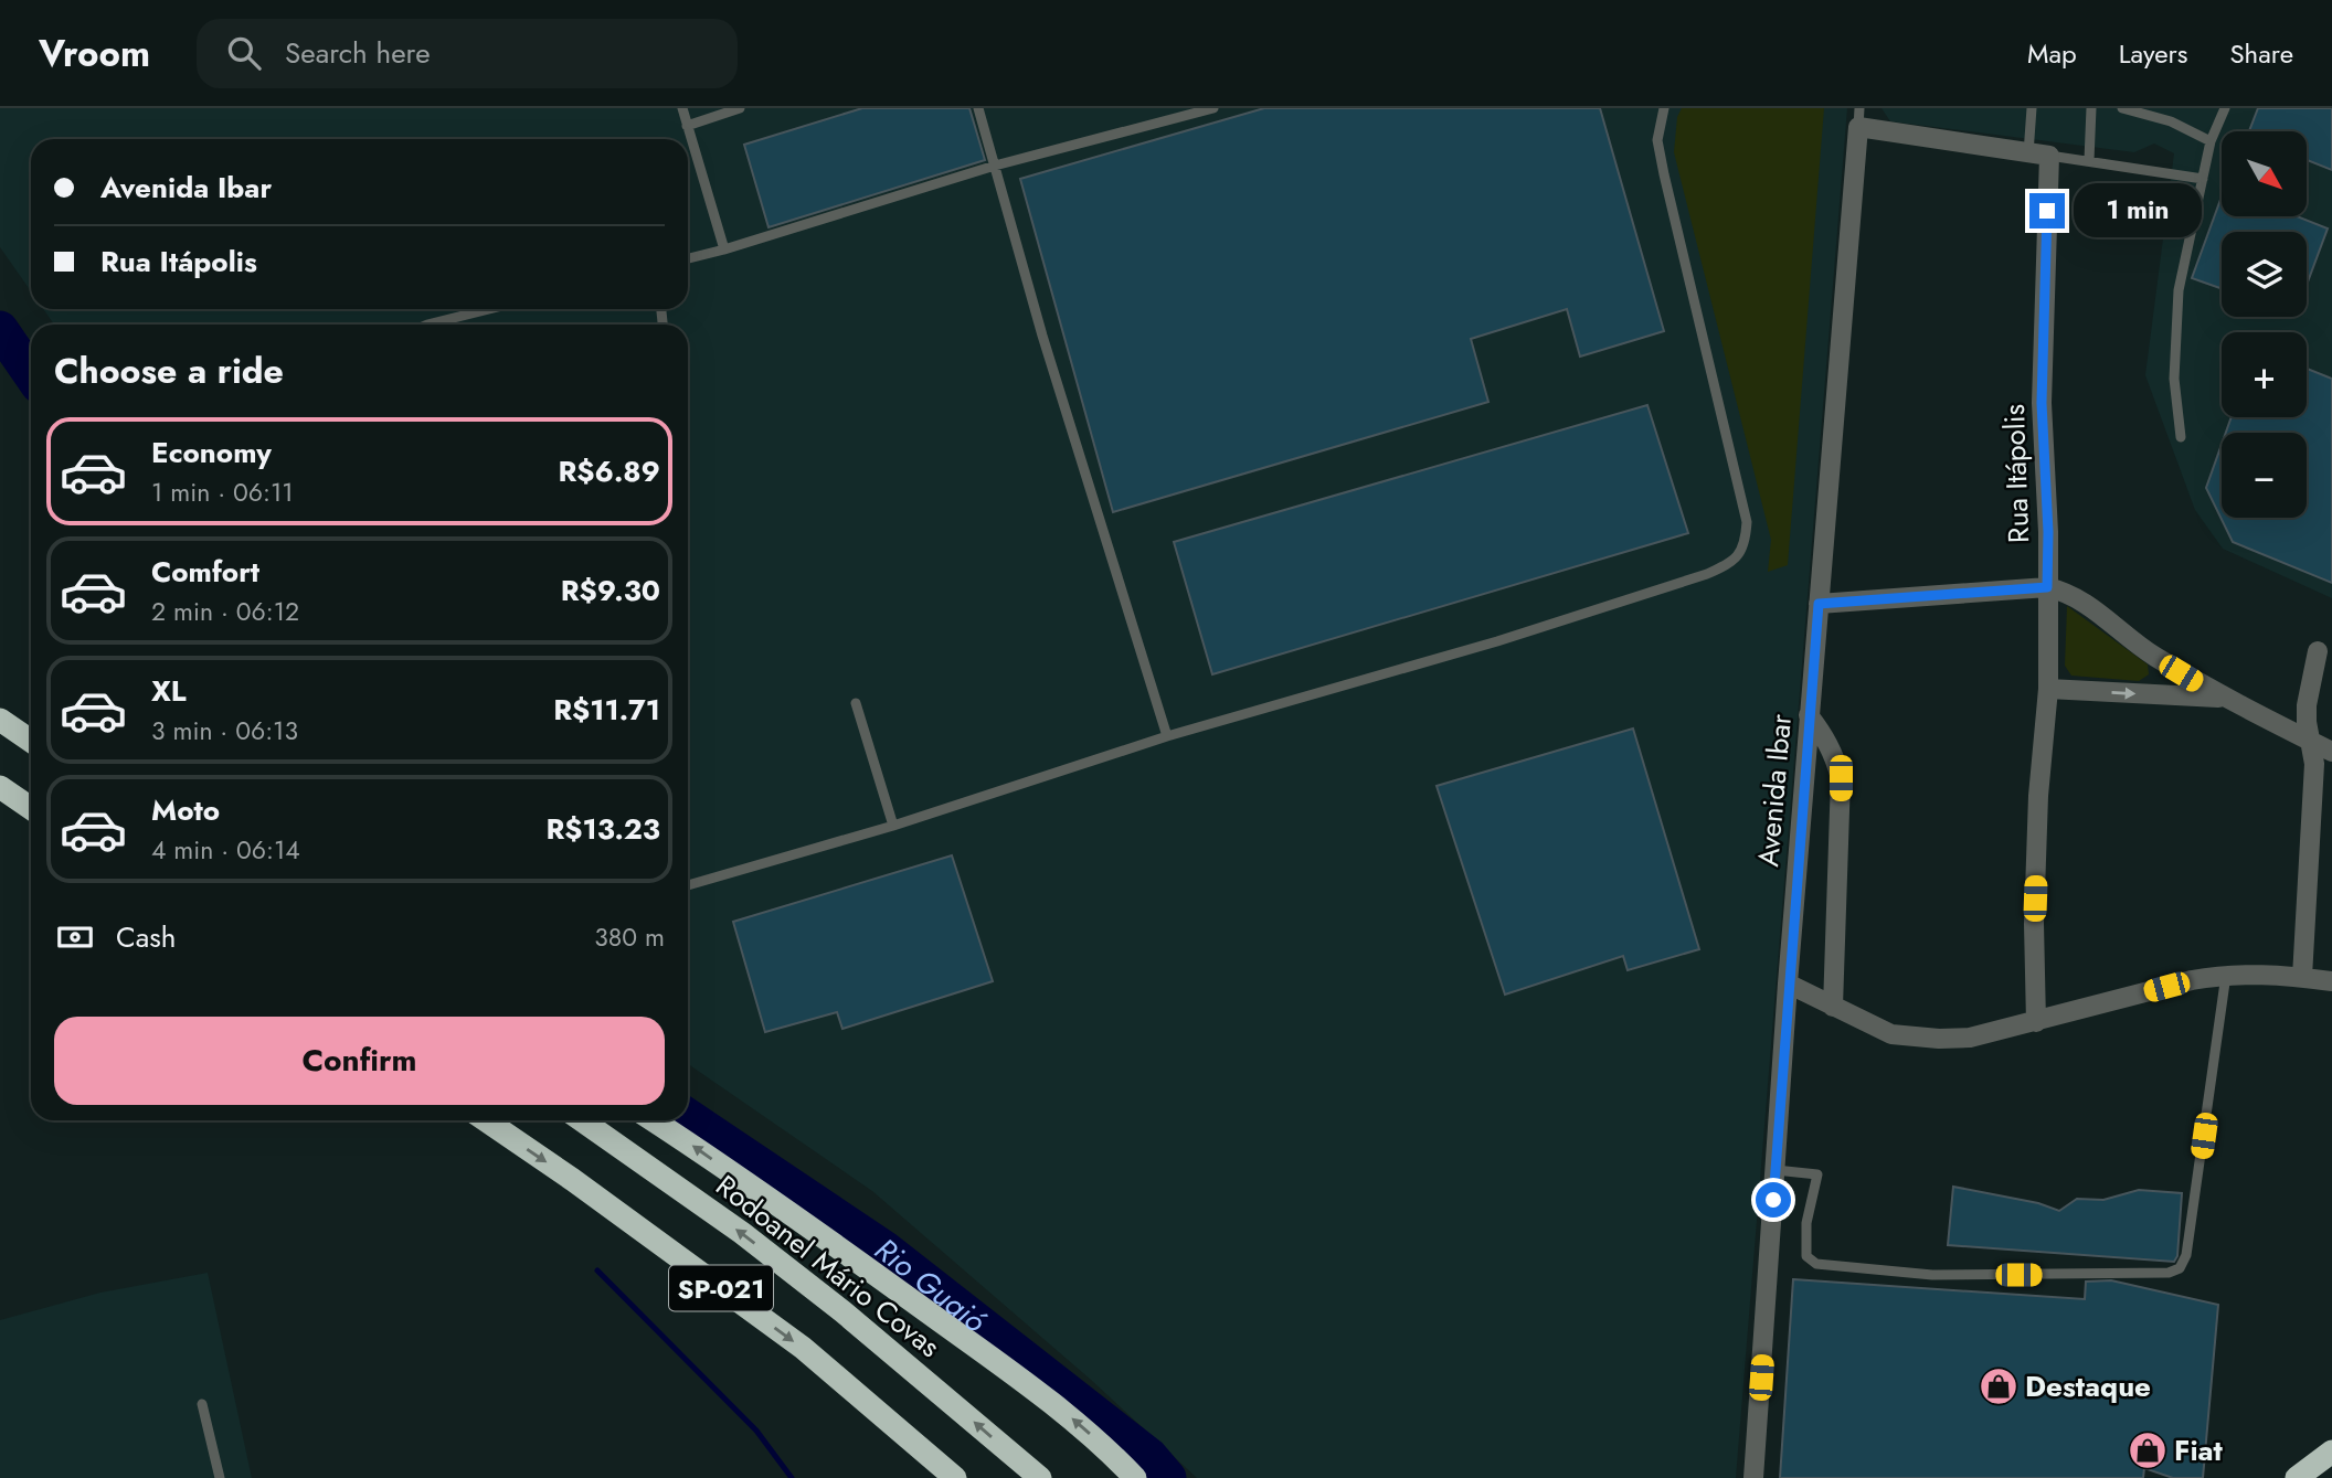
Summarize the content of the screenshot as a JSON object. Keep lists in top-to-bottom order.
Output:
{
  "streets": {
    "highway": ["Rodoanel Mário Covas", "SP-021"],
    "street": ["Rua Itápolis", "Avenida Ibar"]
  },
  "water": ["Rio Guaió"],
  "places": {
    "shop": ["Destaque", "Fiat"]
  },
  "north": "bottom right",
  "page": {
    "header": "Vroom",
    "search": "Search here",
    "nav": ["Map", "Layers", "Share"],
    "map_buttons": ["+", "−"],
    "banner": ["Avenida Ibar", "Rua Itápolis"],
    "bubble": "1 min",
    "heading": "Choose a ride",
    "list": [
      {
        "name": "Economy",
        "note": "1 min · 06:11",
        "value": "R$6.89"
      },
      {
        "name": "Comfort",
        "note": "2 min · 06:12",
        "value": "R$9.30"
      },
      {
        "name": "XL",
        "note": "3 min · 06:13",
        "value": "R$11.71"
      },
      {
        "name": "Moto",
        "note": "4 min · 06:14",
        "value": "R$13.23"
      }
    ],
    "pay": ["Cash", "380 m"],
    "buttons": "Confirm"
  }
}
